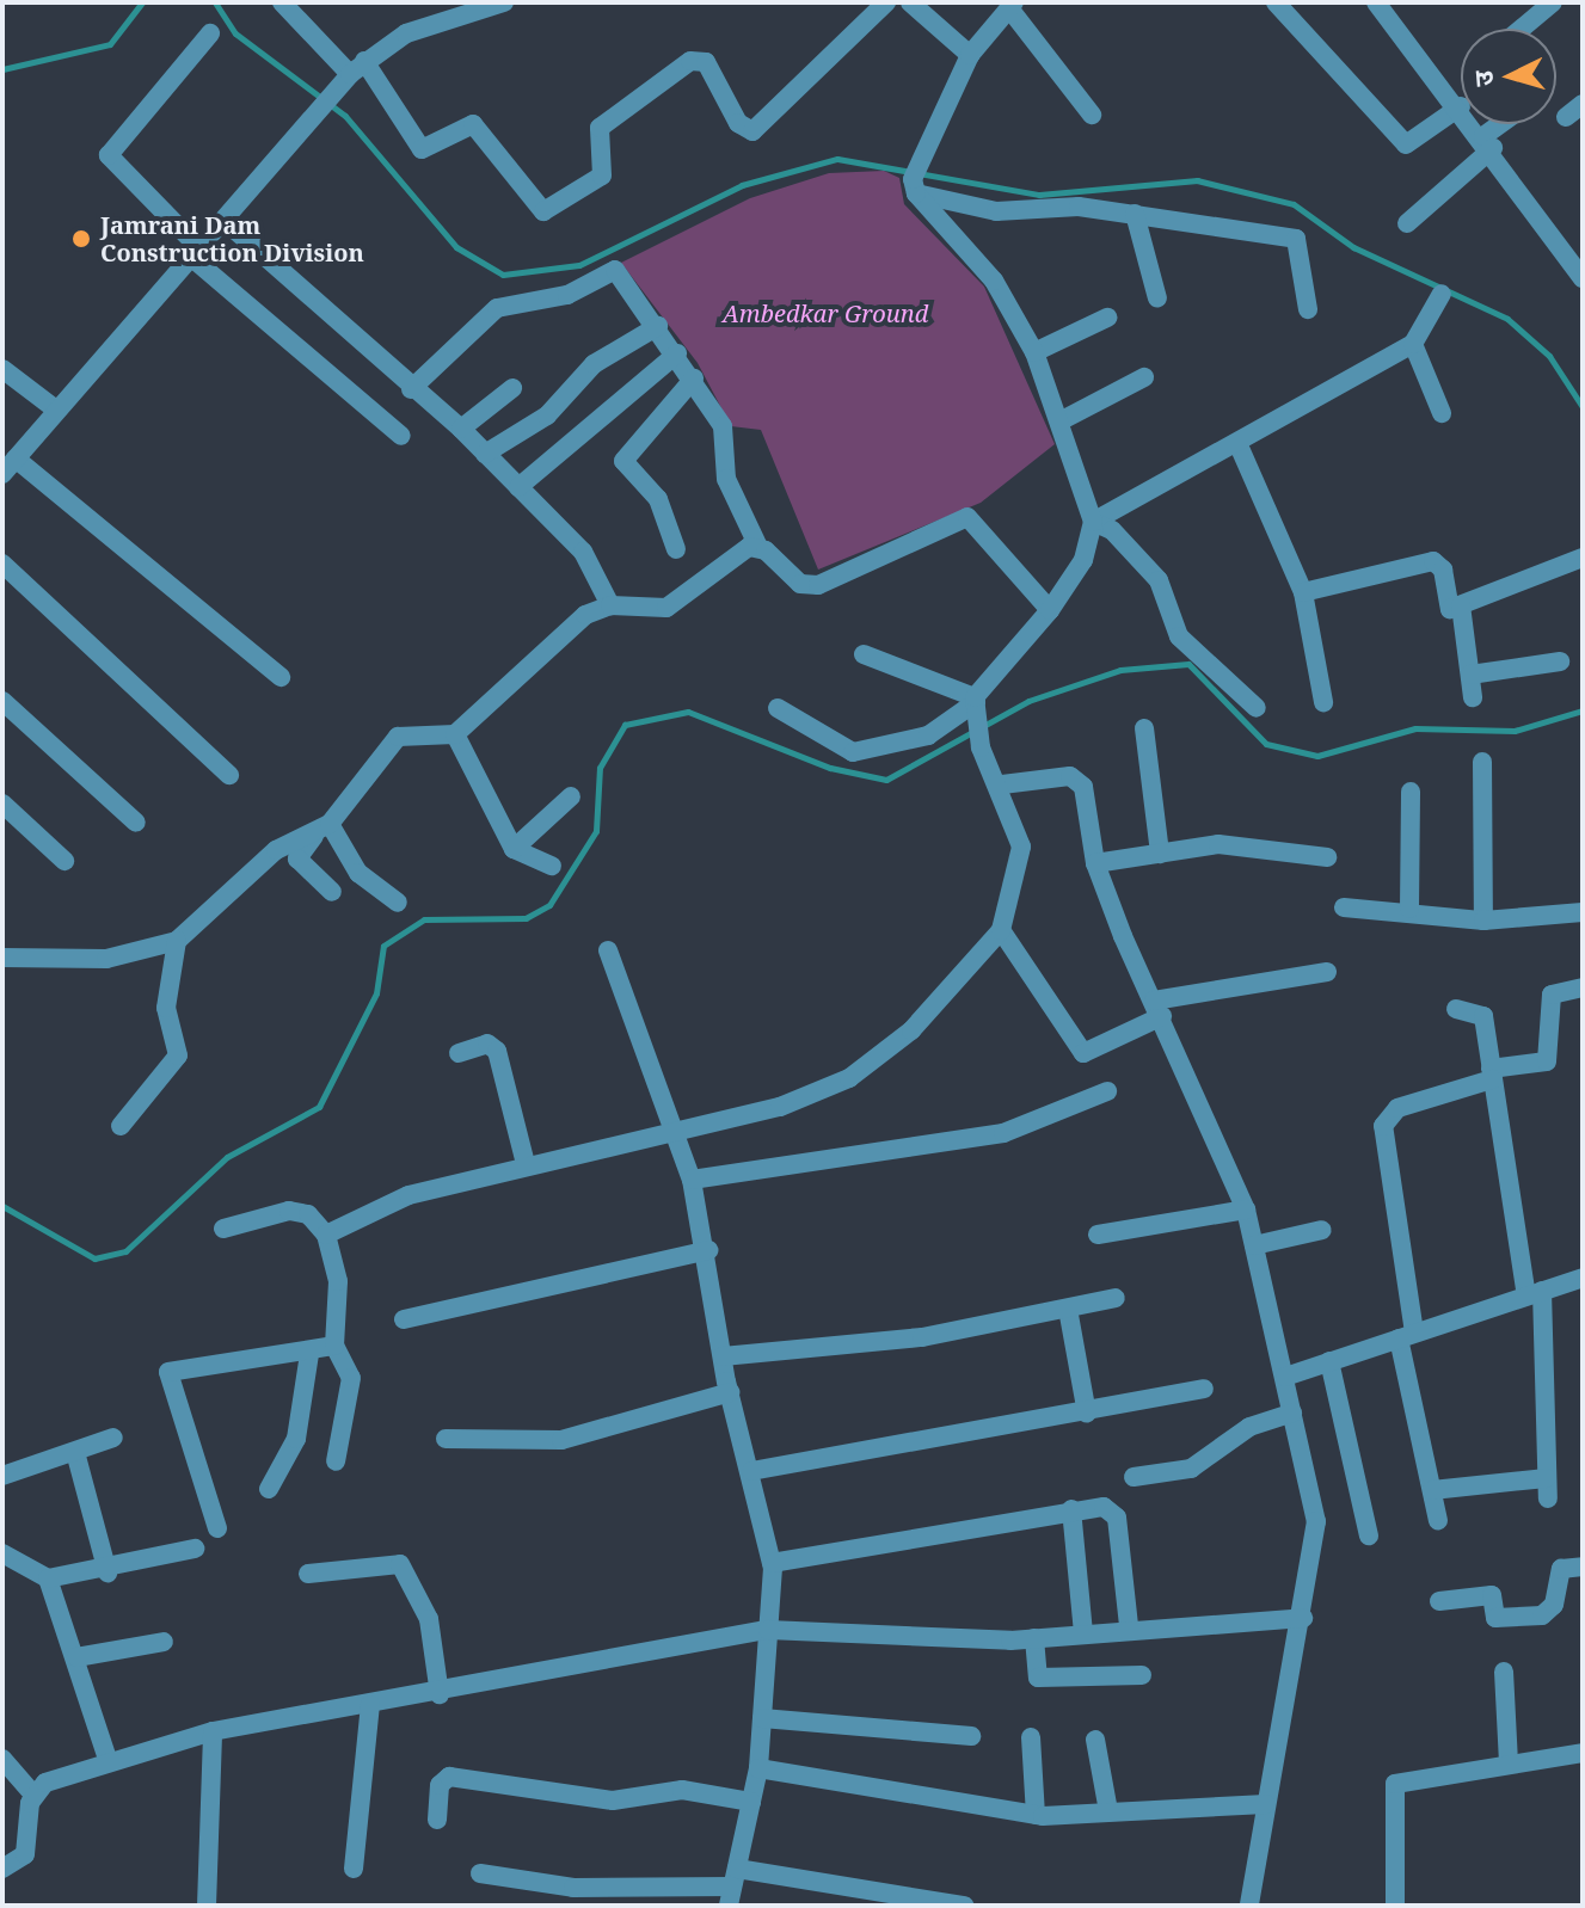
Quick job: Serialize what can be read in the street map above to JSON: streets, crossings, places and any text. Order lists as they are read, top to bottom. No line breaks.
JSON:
{"parks":["Ambedkar Ground"],"places":["Jamrani Dam Construction Division"],"north":"left"}
